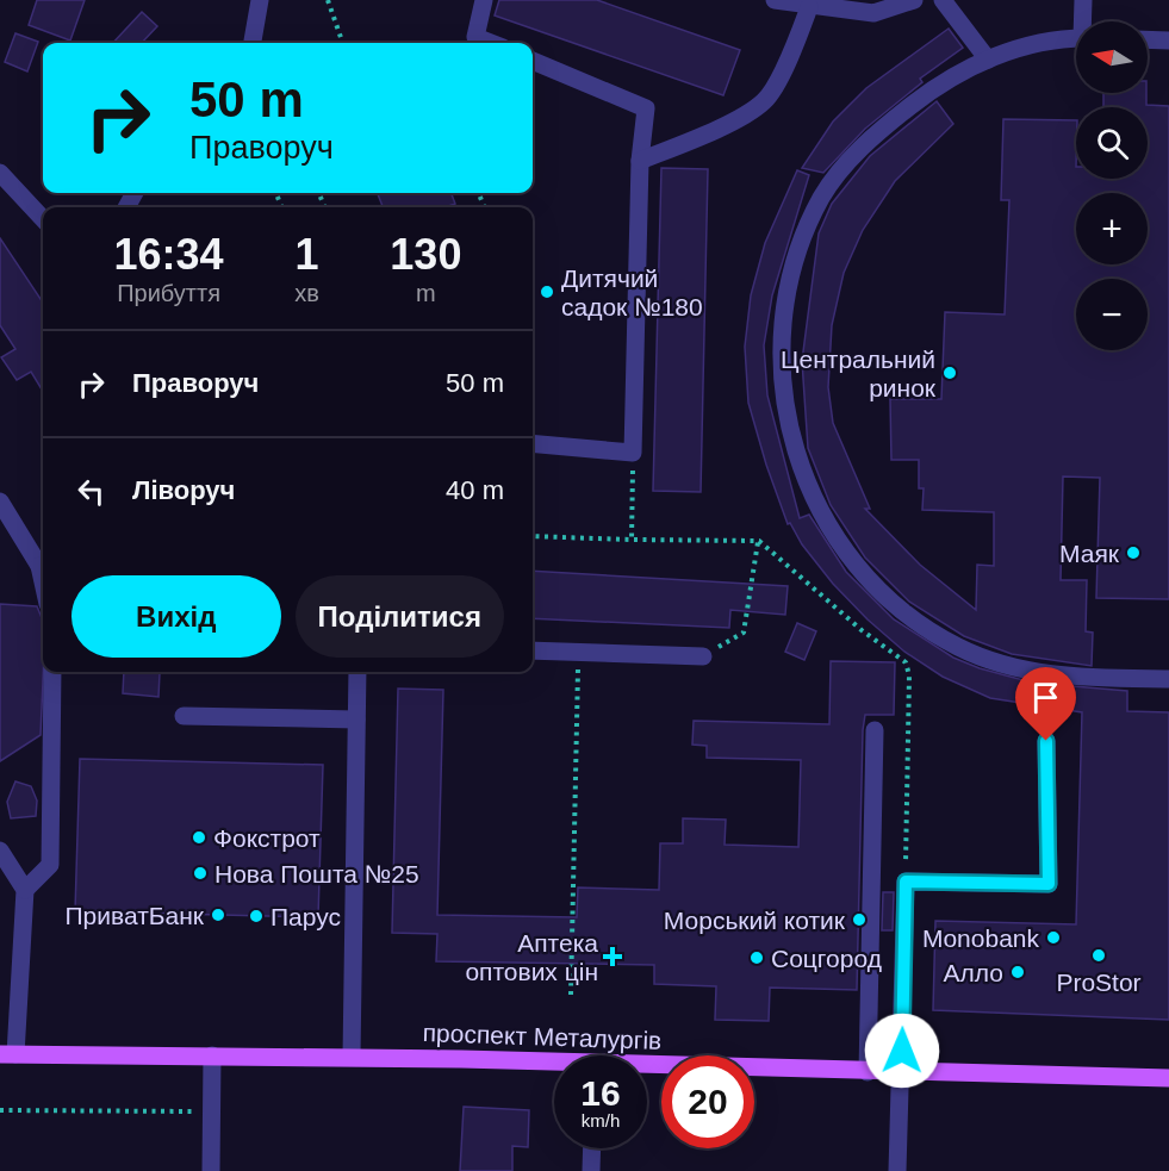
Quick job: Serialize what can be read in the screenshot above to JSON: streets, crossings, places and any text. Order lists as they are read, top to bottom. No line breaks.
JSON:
{"streets":{"main road":["проспект Металургів"]},"places":{"other":["Дитячий садок №180","Центральний ринок","Маяк","Фокстрот","Нова Пошта №25","ПриватБанк","Парус","Морський котик","Monobank","ProStor","Соцгород","Алло"],"health":["Аптека оптових цін"]},"north":"left","page":{"map_buttons":["+","−"],"turn":["50 m","Праворуч"],"eta":["16:34","Прибуття","1","хв","130","m"],"list":[{"name":"Праворуч","value":"50 m"},{"name":"Ліворуч","value":"40 m"}],"buttons":["Вихід","Поділитися"],"speed":"16 km/h","limit":"20"}}
